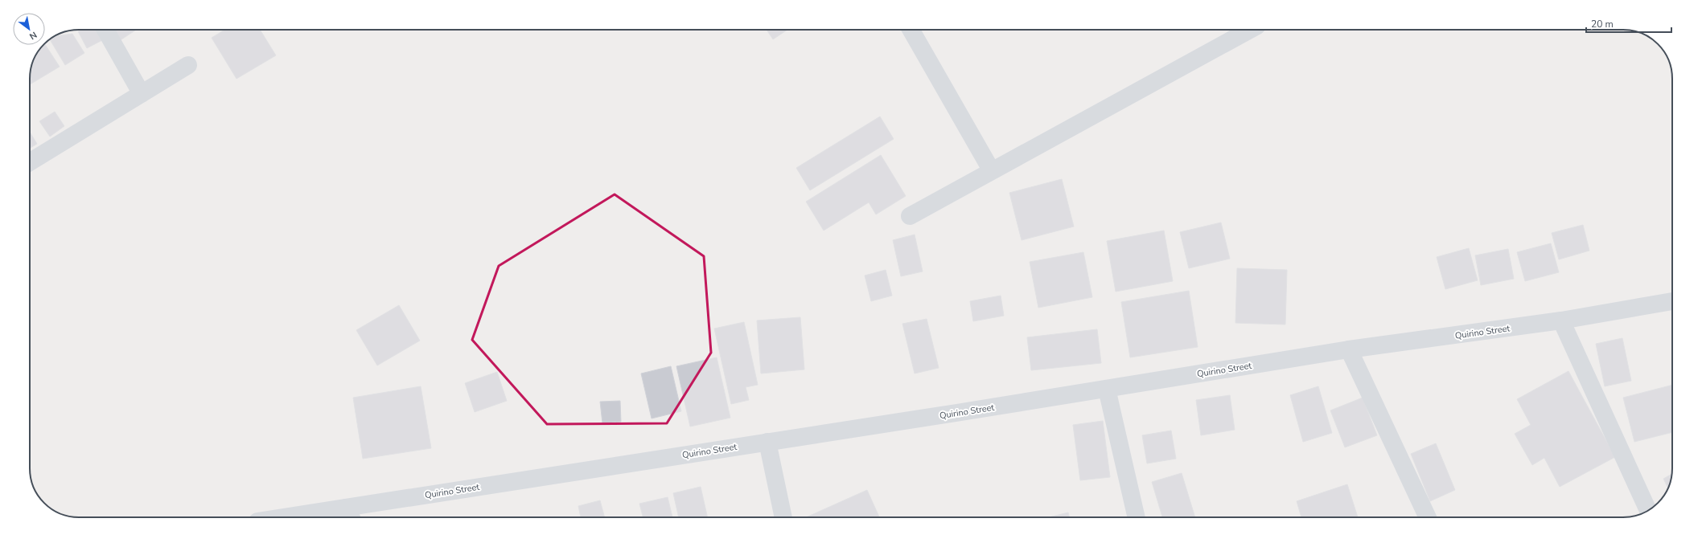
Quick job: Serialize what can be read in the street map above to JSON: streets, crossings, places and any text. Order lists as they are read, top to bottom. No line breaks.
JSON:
{"streets":{"street":["Quirino Street"]},"scale_bar":"20 m","north":"bottom right"}
